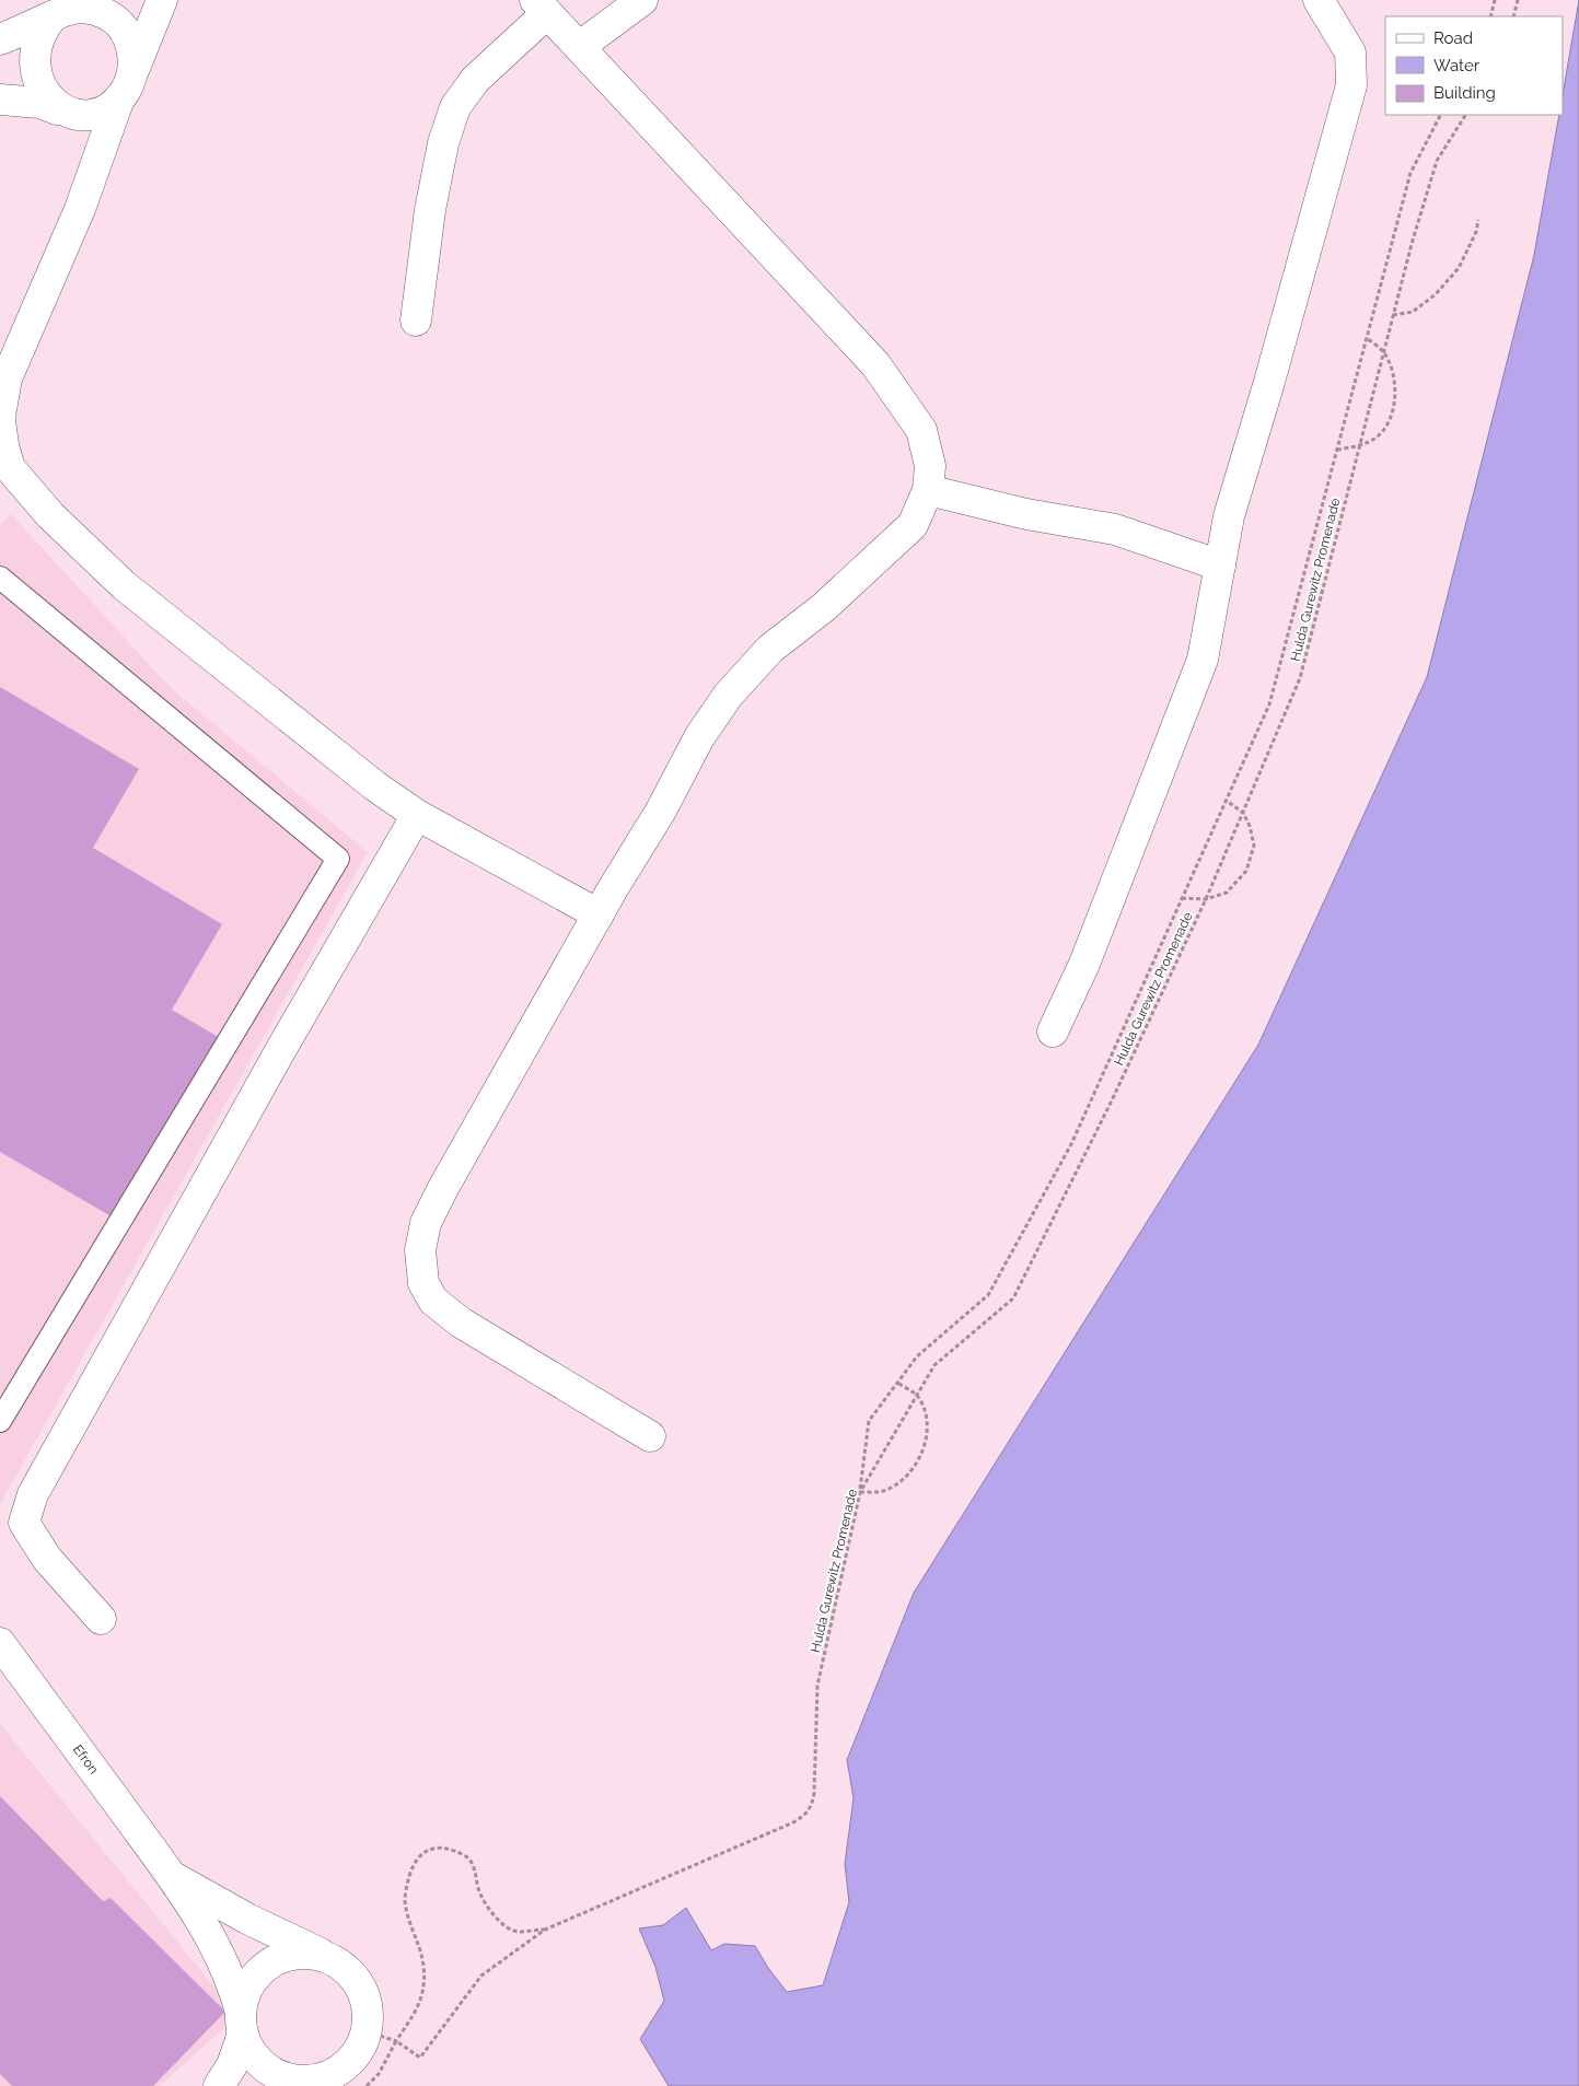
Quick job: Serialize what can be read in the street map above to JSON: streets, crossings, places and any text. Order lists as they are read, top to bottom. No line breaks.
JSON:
{"streets":{"street":["Efron"],"path":["Hulda Gurewitz Promenade"]},"legend":["Road","Water","Building"]}
